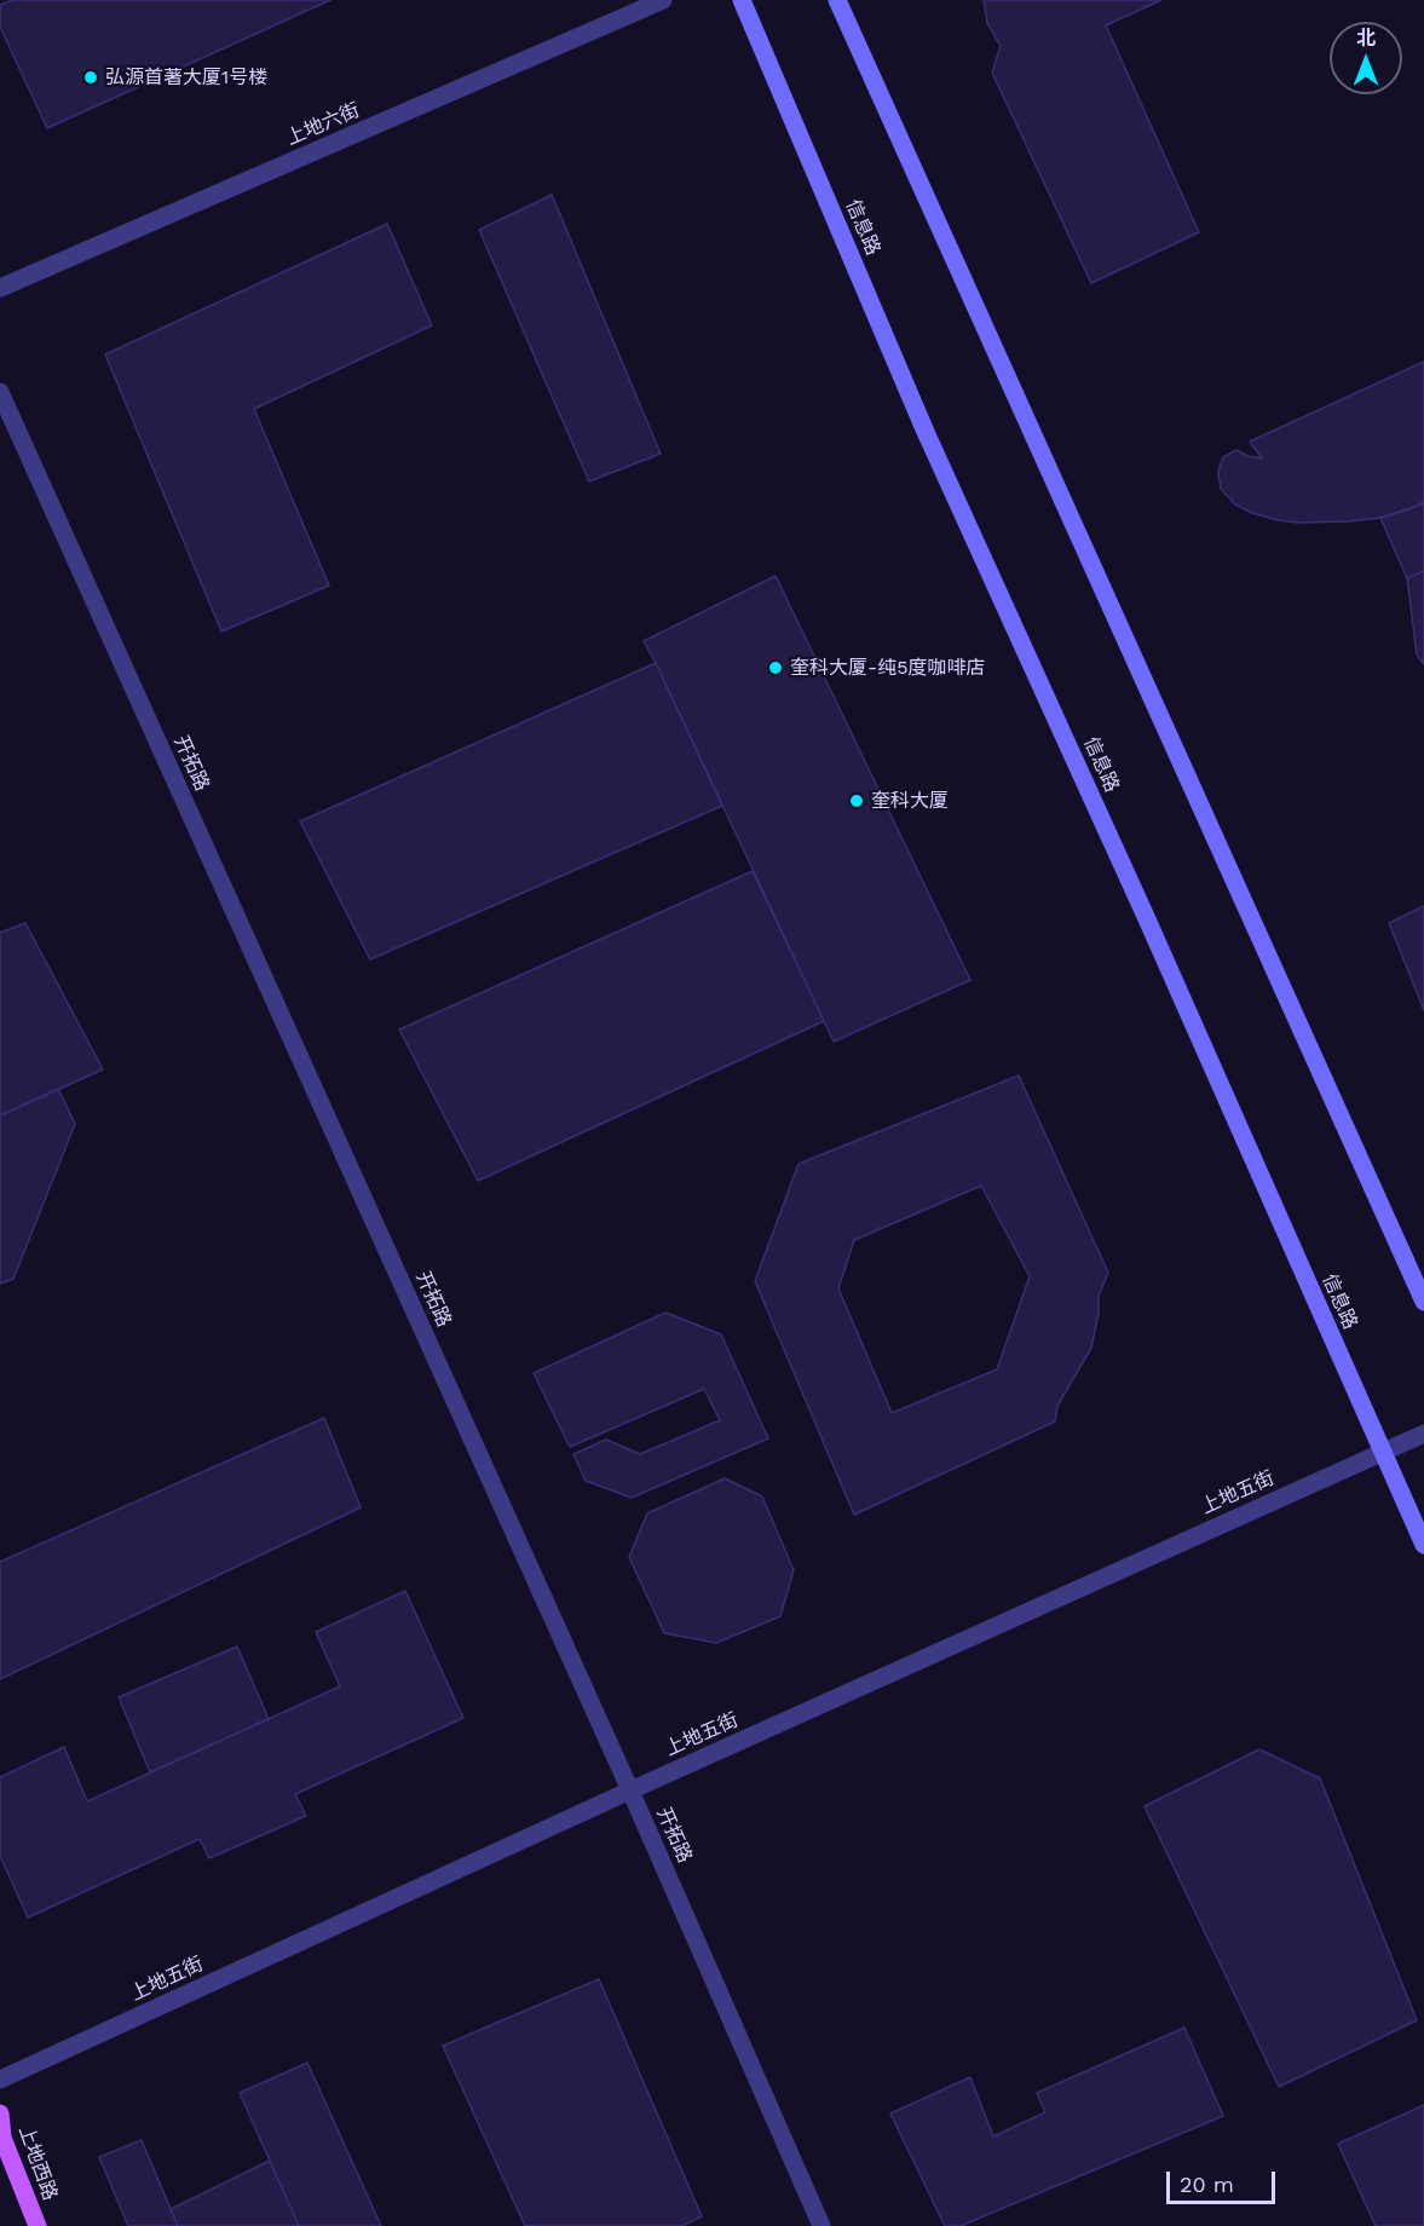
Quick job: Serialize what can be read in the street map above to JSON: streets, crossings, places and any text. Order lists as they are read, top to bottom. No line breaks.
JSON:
{"streets":{"main road":["信息路","上地西路"],"street":["上地六街","开拓路","上地五街"]},"crossings":[["信息路","上地五街"],["开拓路","上地五街"]],"places":["弘源首著大厦1号楼","奎科大厦-纯5度咖啡店","奎科大厦"],"scale_bar":"20 m","north":"top"}
